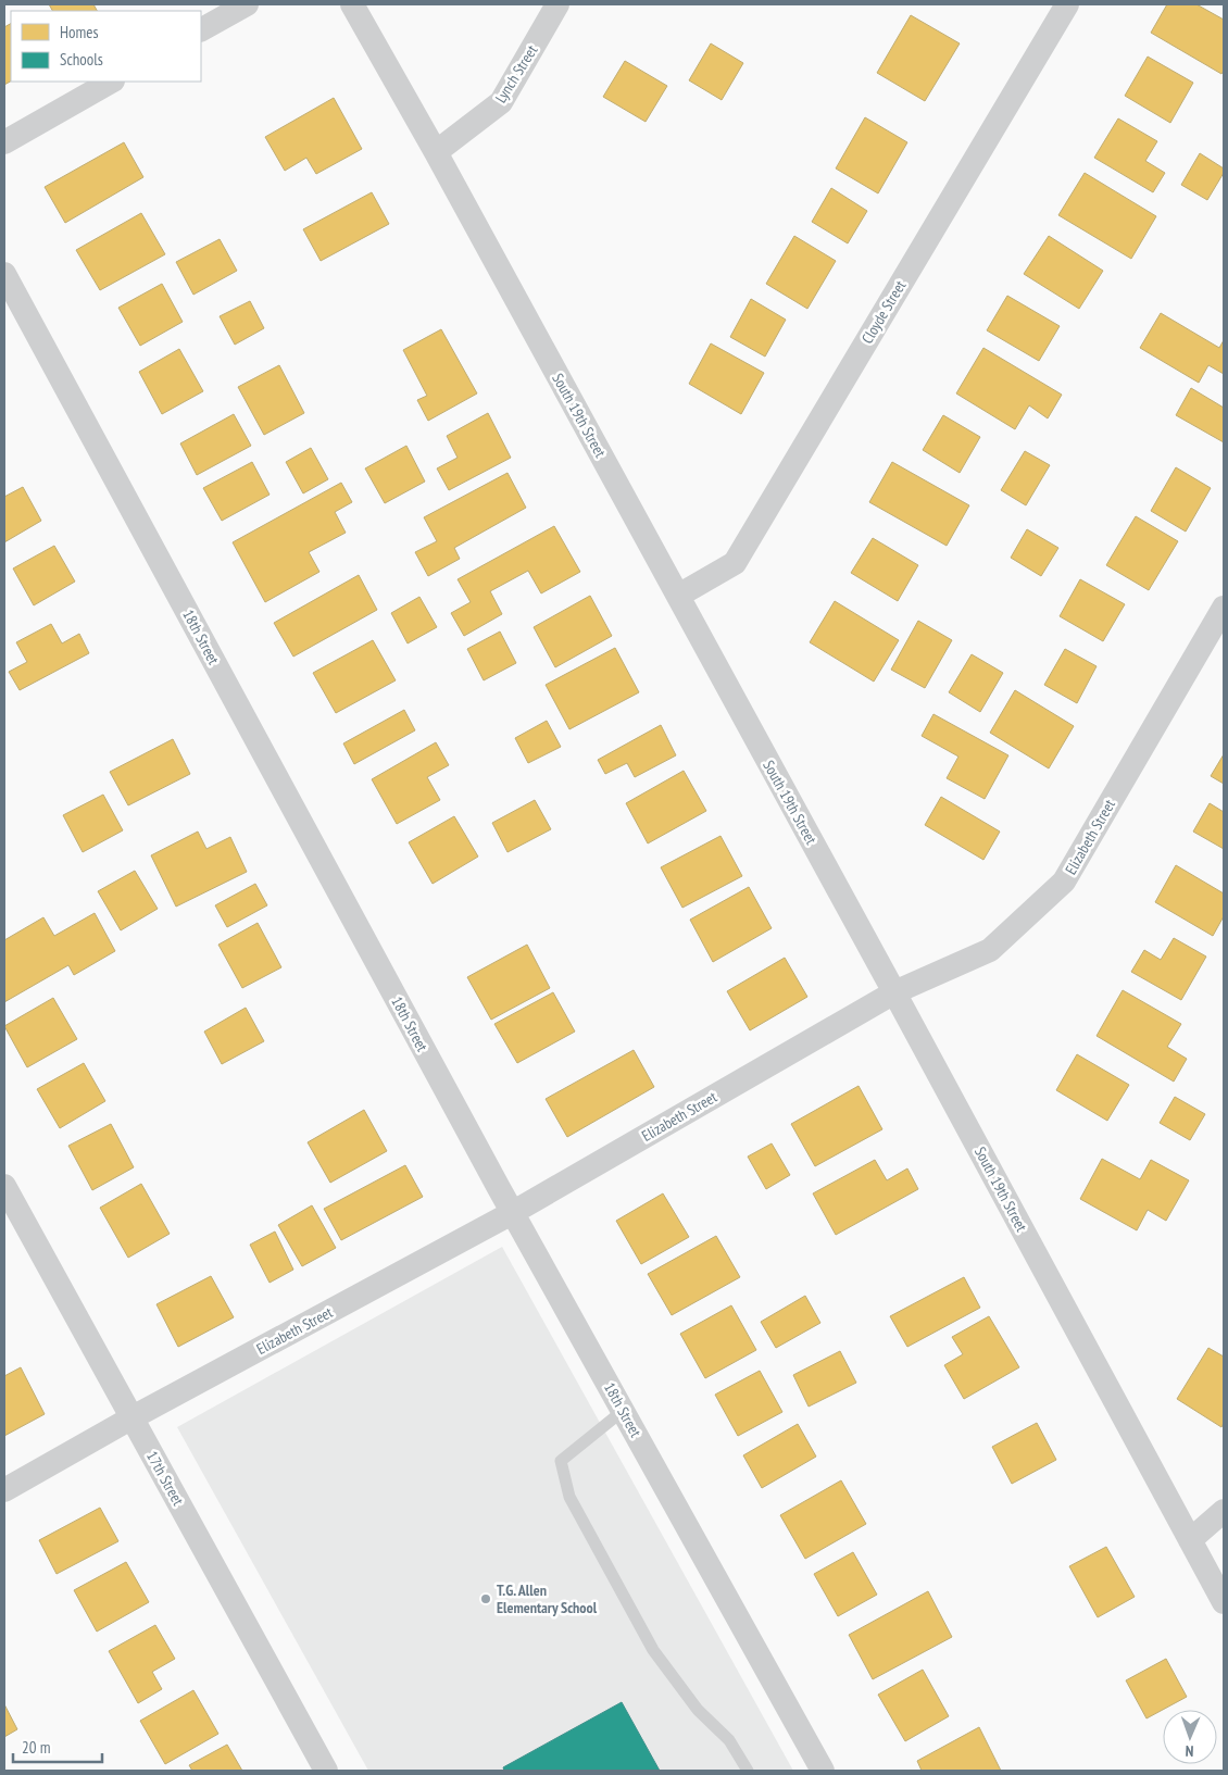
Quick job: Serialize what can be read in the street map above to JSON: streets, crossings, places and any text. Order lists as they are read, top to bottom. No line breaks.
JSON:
{"streets":{"street":["Lynch Street","Cloyde Street","South 19th Street","18th Street","Elizabeth Street","17th Street"]},"crossings":[["Lynch Street","South 19th Street"],["Cloyde Street","South 19th Street"],["South 19th Street","Elizabeth Street"],["18th Street","Elizabeth Street"],["Elizabeth Street","17th Street"]],"places":["T.G. Allen Elementary School"],"legend":["Homes","Schools"],"scale_bar":"20 m","north":"bottom"}
